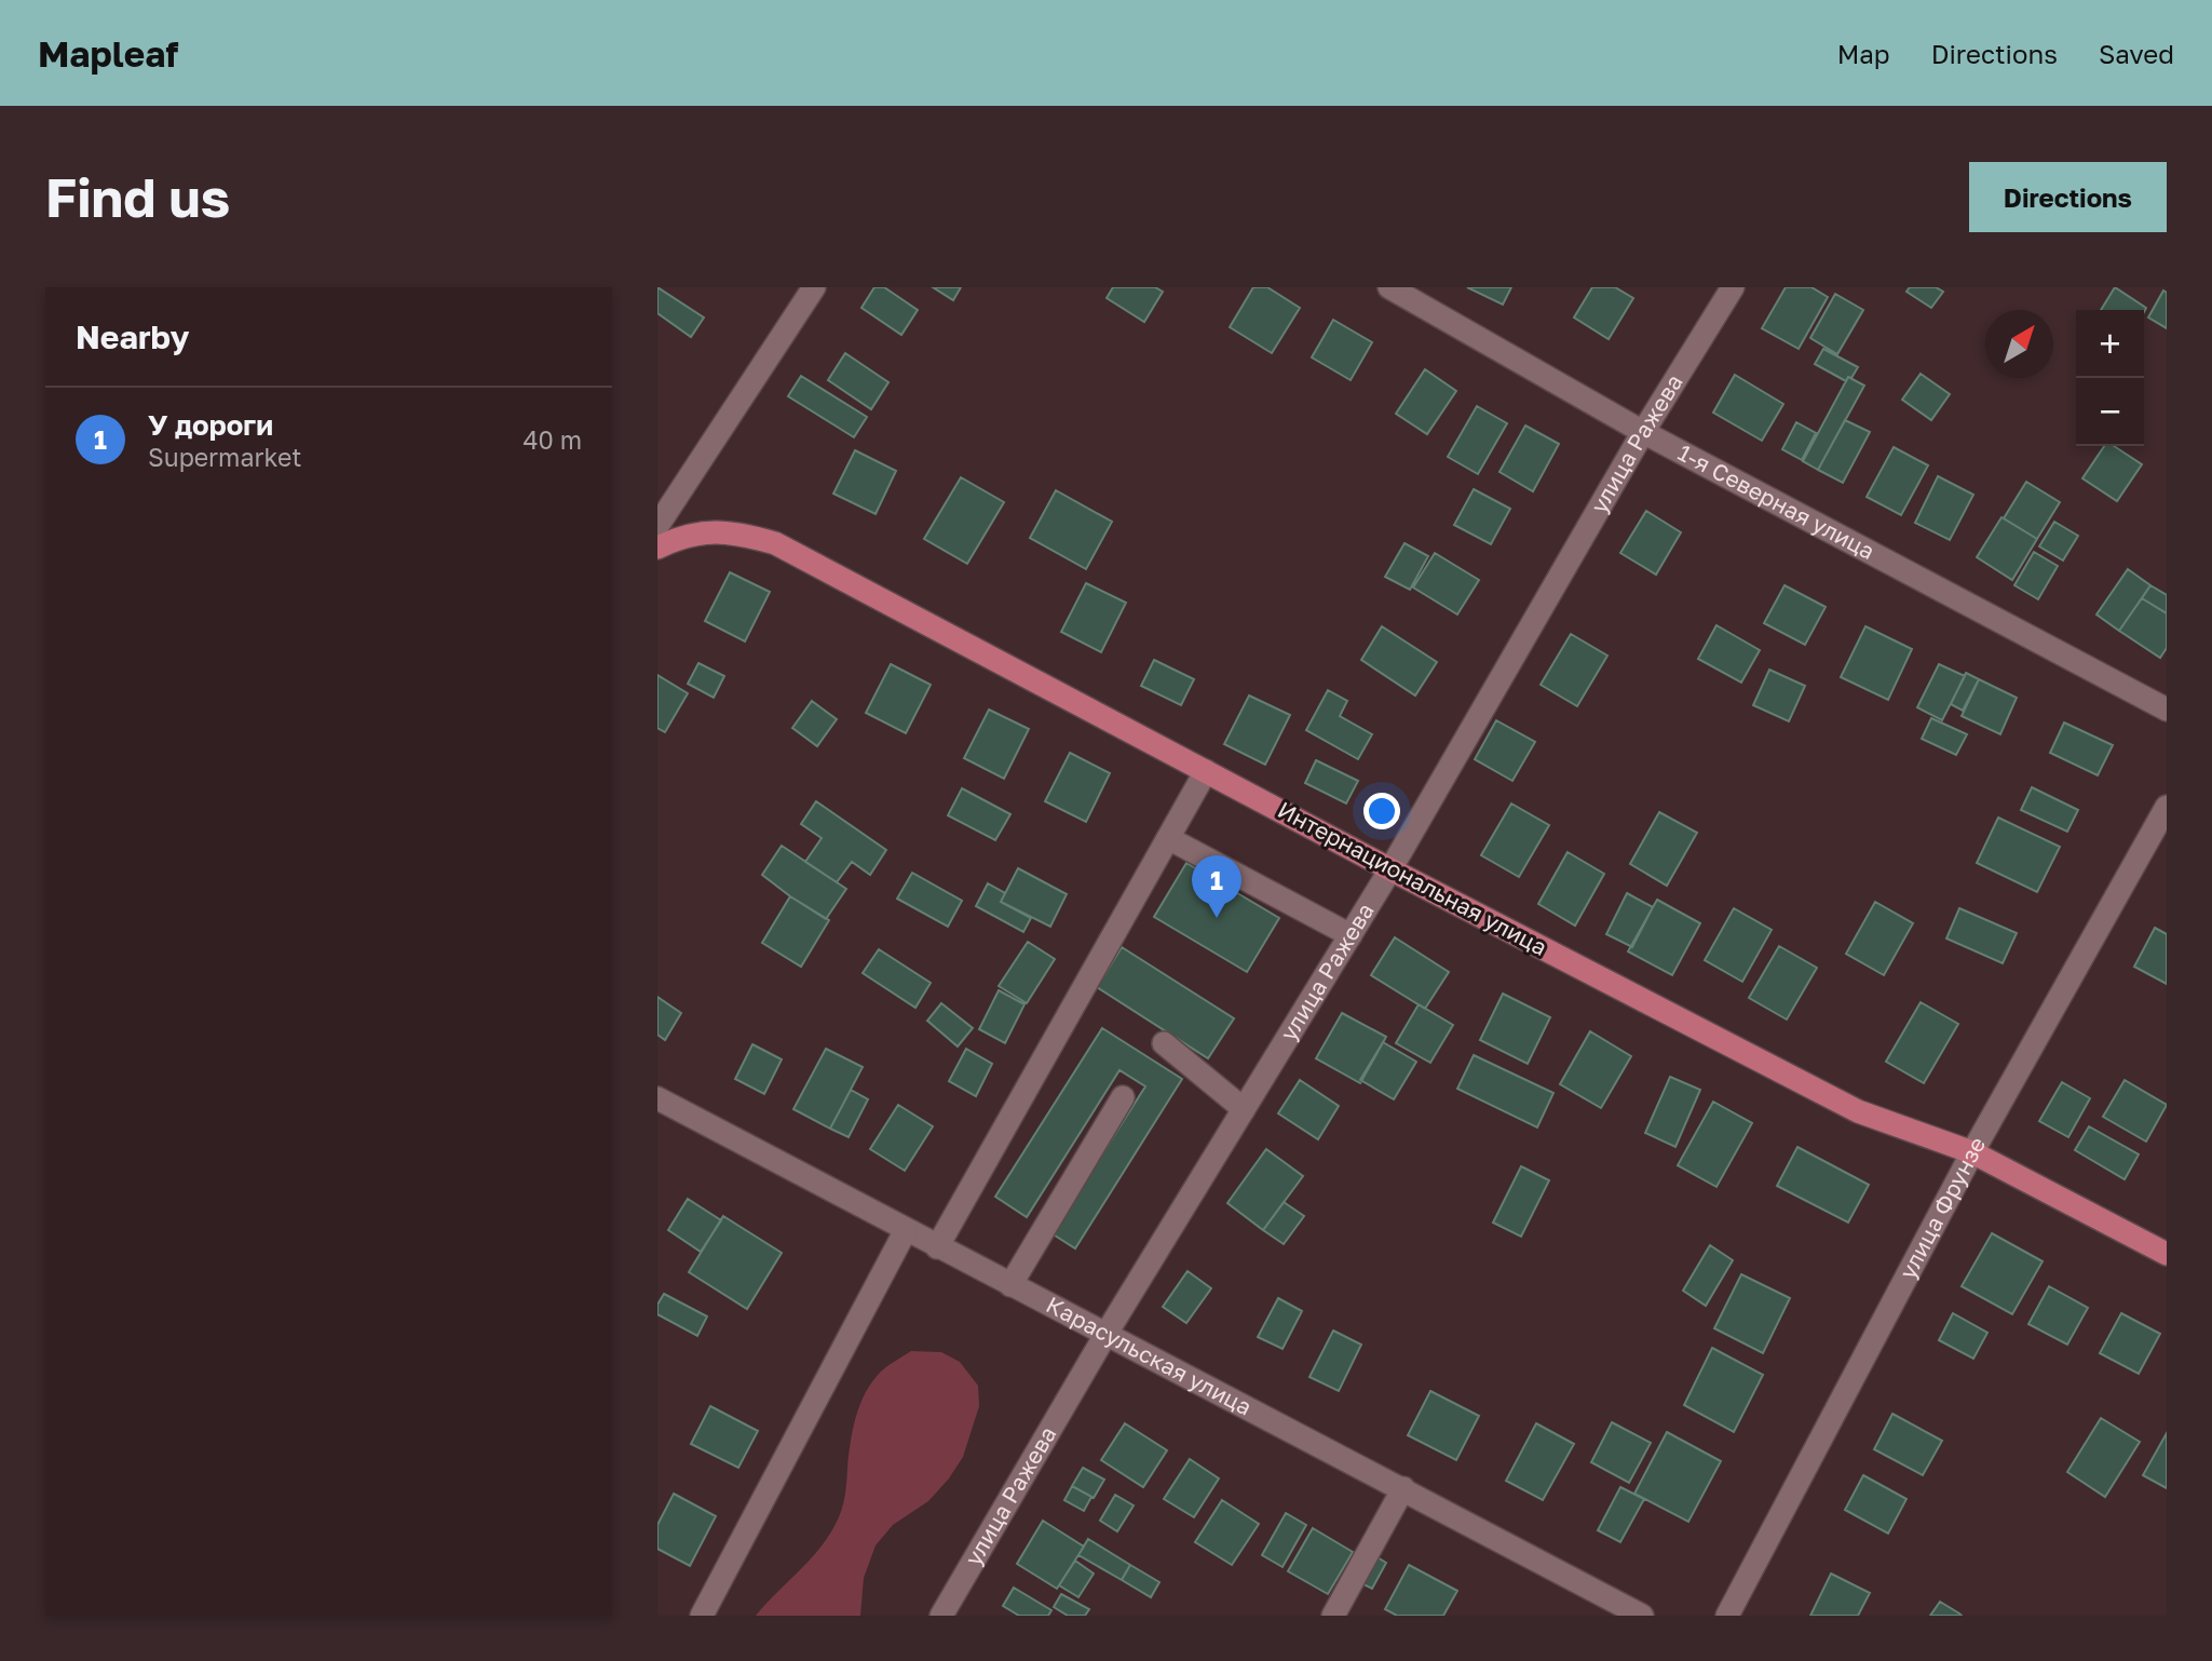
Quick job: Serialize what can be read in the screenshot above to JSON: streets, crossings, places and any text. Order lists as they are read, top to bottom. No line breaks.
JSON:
{"streets":{"main road":["Интернациональная улица"],"street":["улица Ражева","1-я Северная улица","улица Фрунзе","Карасульская улица"]},"crossings":[["улица Ражева","1-я Северная улица"],["улица Ражева","Интернациональная улица"],["улица Ражева","Карасульская улица"],["Интернациональная улица","улица Фрунзе"]],"north":"top right","page":{"header":"Mapleaf","nav":["Map","Directions","Saved"],"buttons":"Directions","title":"Find us","heading":"Nearby","map_buttons":["+","−"],"list":[{"mark":"1","name":"У дороги","note":"Supermarket","value":"40 m"}],"pins":"1"}}
